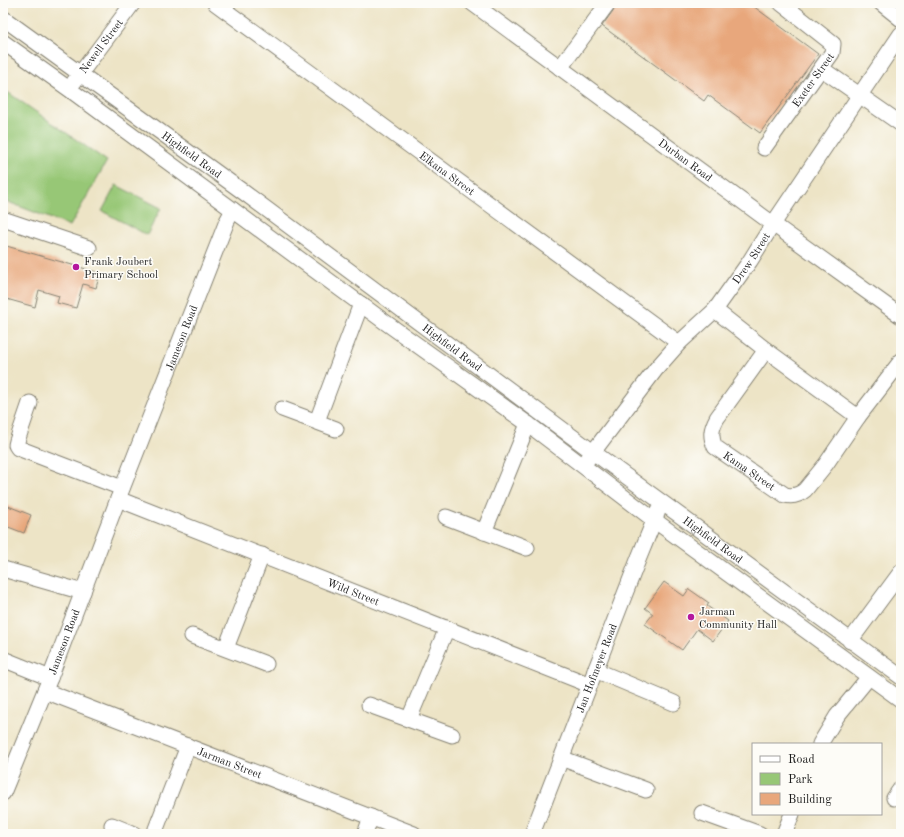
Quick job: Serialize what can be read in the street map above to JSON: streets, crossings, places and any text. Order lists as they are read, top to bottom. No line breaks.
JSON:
{"streets":{"street":["Newell Street","Exeter Street","Highfield Road","Durban Road","Elkana Street","Drew Street","Jameson Road","Kama Street","Wild Street","Jan Hofmeyer Road","Jarman Street"]},"crossings":[["Newell Street","Highfield Road"],["Highfield Road","Drew Street"],["Highfield Road","Jameson Road"],["Highfield Road","Jan Hofmeyer Road"],["Durban Road","Drew Street"],["Elkana Street","Drew Street"],["Jameson Road","Wild Street"],["Jameson Road","Jarman Street"],["Wild Street","Jan Hofmeyer Road"]],"places":["Frank Joubert Primary School","Jarman Community Hall"],"legend":["Road","Park","Building"]}
